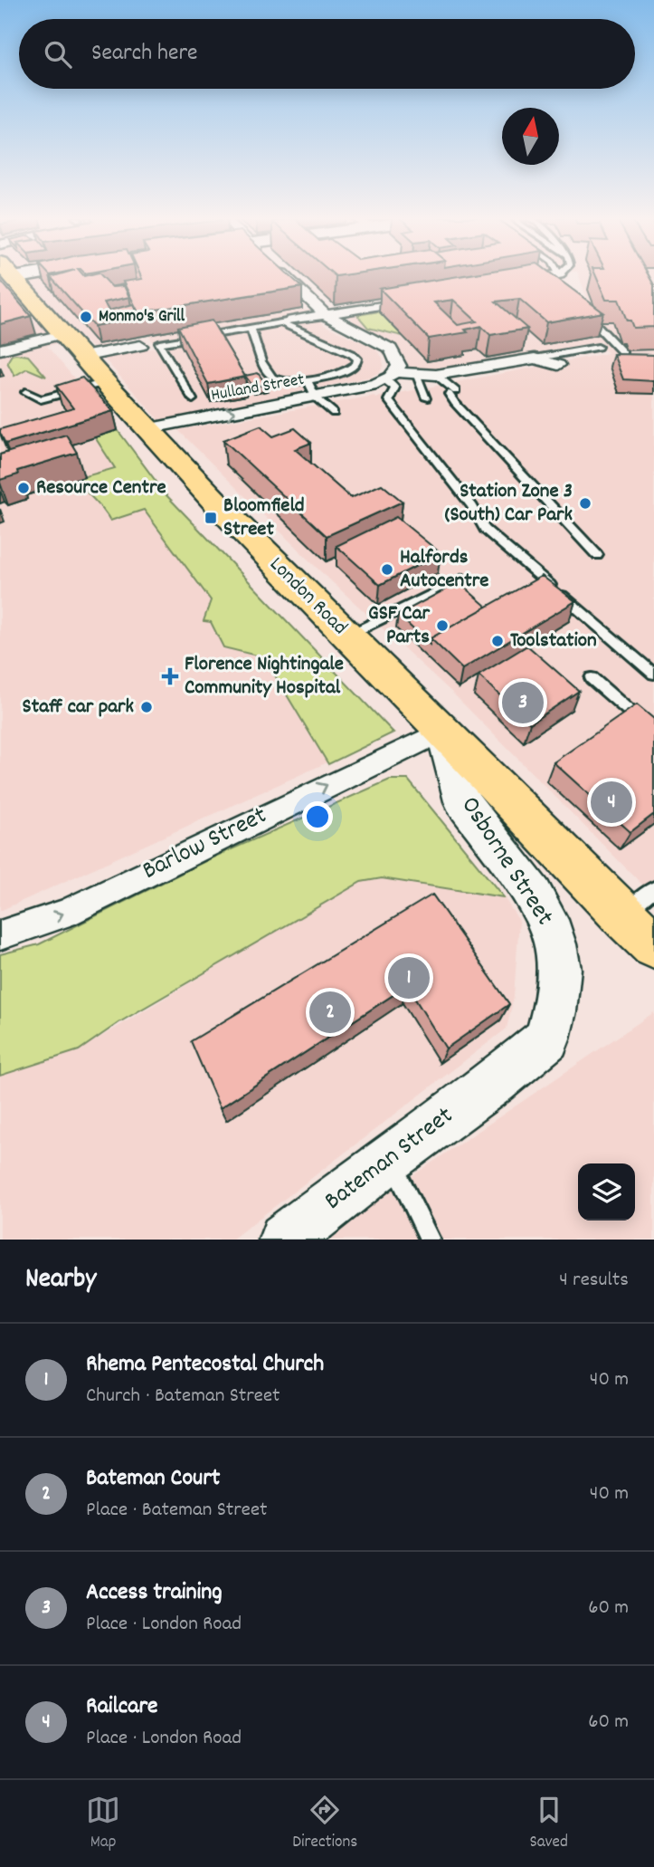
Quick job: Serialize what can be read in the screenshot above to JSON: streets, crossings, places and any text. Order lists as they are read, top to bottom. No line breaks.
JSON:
{"streets":{"main road":["London Road","Osborne Street","Bateman Street"],"street":["Hulland Street","Barlow Street"]},"crossings":[["Hulland Street","London Road"],["London Road","Barlow Street"],["London Road","Osborne Street"],["Barlow Street","Osborne Street"],["Osborne Street","Bateman Street"]],"one_way":["Hulland Street","Barlow Street"],"places":{"other":["Monmo's Grill","Resource Centre","Station Zone 3 (South) Car Park","Halfords Autocentre","GSF Car Parts","Toolstation","Staff car park"],"transit":["Bloomfield Street"],"health":["Florence Nightingale Community Hospital"]},"north":"top","page":{"search":"Search here","pins":["3","4","1","2"],"heading":["Nearby","4 results"],"list":[{"mark":"1","name":"Rhema Pentecostal Church","note":"Church · Bateman Street","value":"40 m"},{"mark":"2","name":"Bateman Court","note":"Place · Bateman Street","value":"40 m"},{"mark":"3","name":"Access training","note":"Place · London Road","value":"60 m"},{"mark":"4","name":"Railcare","note":"Place · London Road","value":"60 m"}],"nav":["Map","Directions","Saved"]}}
